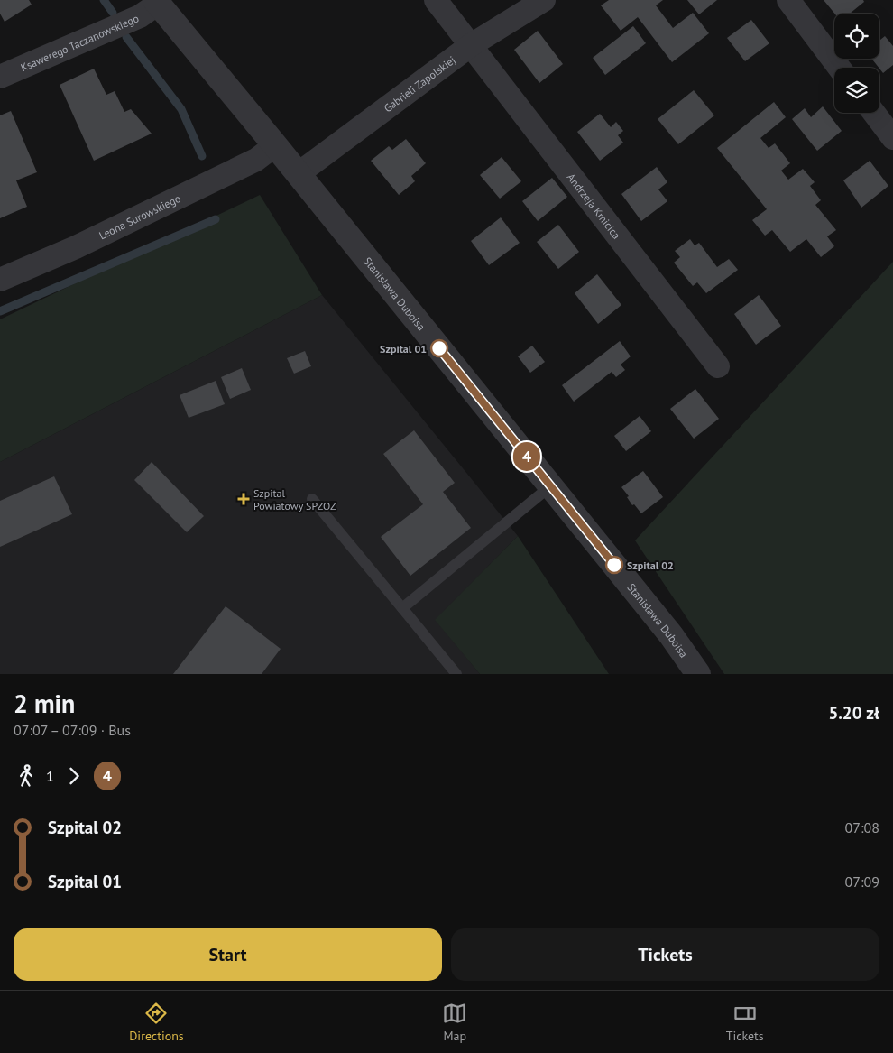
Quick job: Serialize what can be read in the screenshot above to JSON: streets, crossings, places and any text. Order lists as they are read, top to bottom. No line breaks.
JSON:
{"streets":{"street":["Ksawerego Taczanowskiego","Gabrieli Zapolskiej","Andrzeja Kmicica","Leona Surowskiego","Stanisława Duboisa"]},"crossings":[["Ksawerego Taczanowskiego","Stanisława Duboisa"],["Gabrieli Zapolskiej","Andrzeja Kmicica"],["Gabrieli Zapolskiej","Stanisława Duboisa"],["Leona Surowskiego","Stanisława Duboisa"]],"places":{"other":["Szpital 01","Szpital 02"],"health":["Szpital Powiatowy SPZOZ"]},"lines":["bus line 4"],"page":{"on_map":"4","heading":["2 min","07:07 – 07:09 · Bus","5.20 zł"],"legs":["1","4"],"list":[{"name":"Szpital 02","value":"07:08"},{"name":"Szpital 01","value":"07:09"}],"buttons":["Start","Tickets"],"tabs":["Directions","Map","Tickets"]}}
